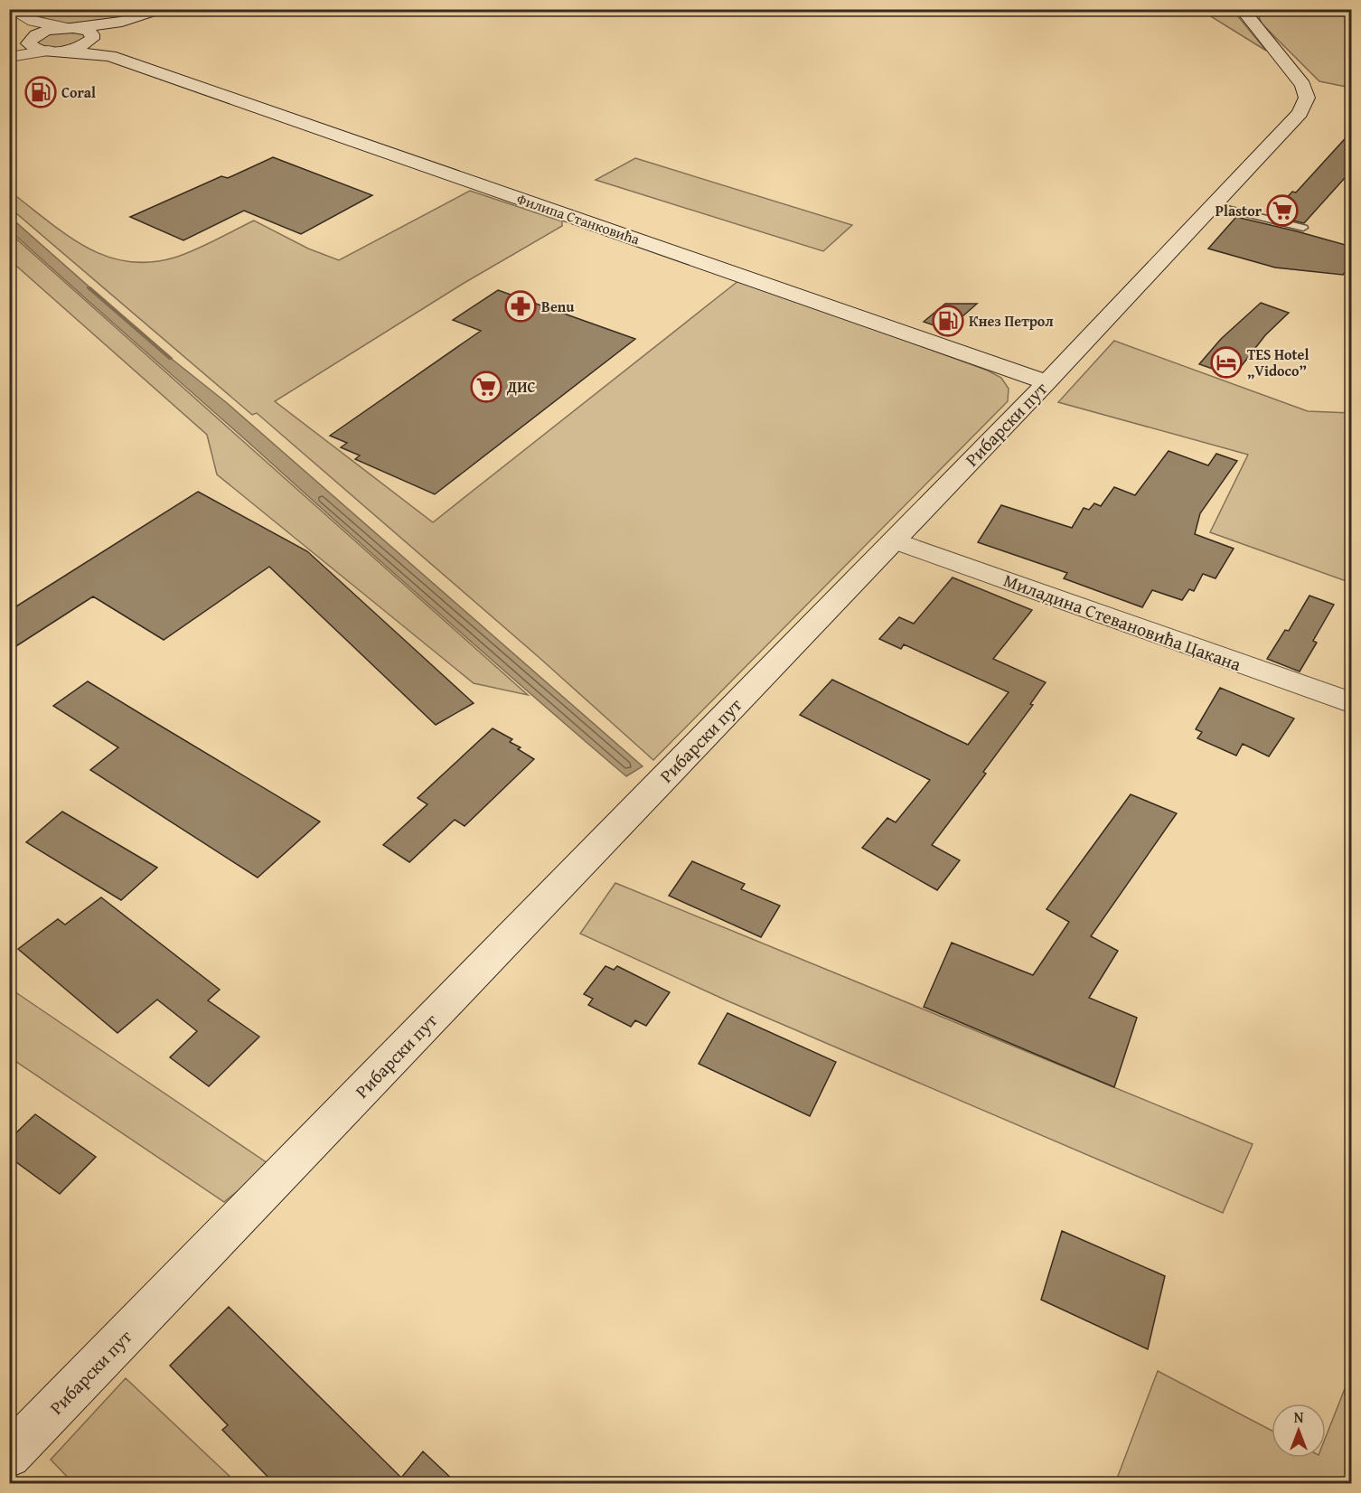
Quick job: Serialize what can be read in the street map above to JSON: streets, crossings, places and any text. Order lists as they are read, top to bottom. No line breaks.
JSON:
{"streets":{"main road":["Филипа Станковића","Рибарски пут","Миладина Стевановића Цакана"]},"crossings":[["Филипа Станковића","Рибарски пут"],["Рибарски пут","Миладина Стевановића Цакана"]],"places":{"fuel station":["Coral","Кнез Петрол"],"supermarket":["Plastor","ДИС"],"pharmacy":["Benu"],"hotel":["TES Hotel „Vidoco”"]},"north":"top"}
